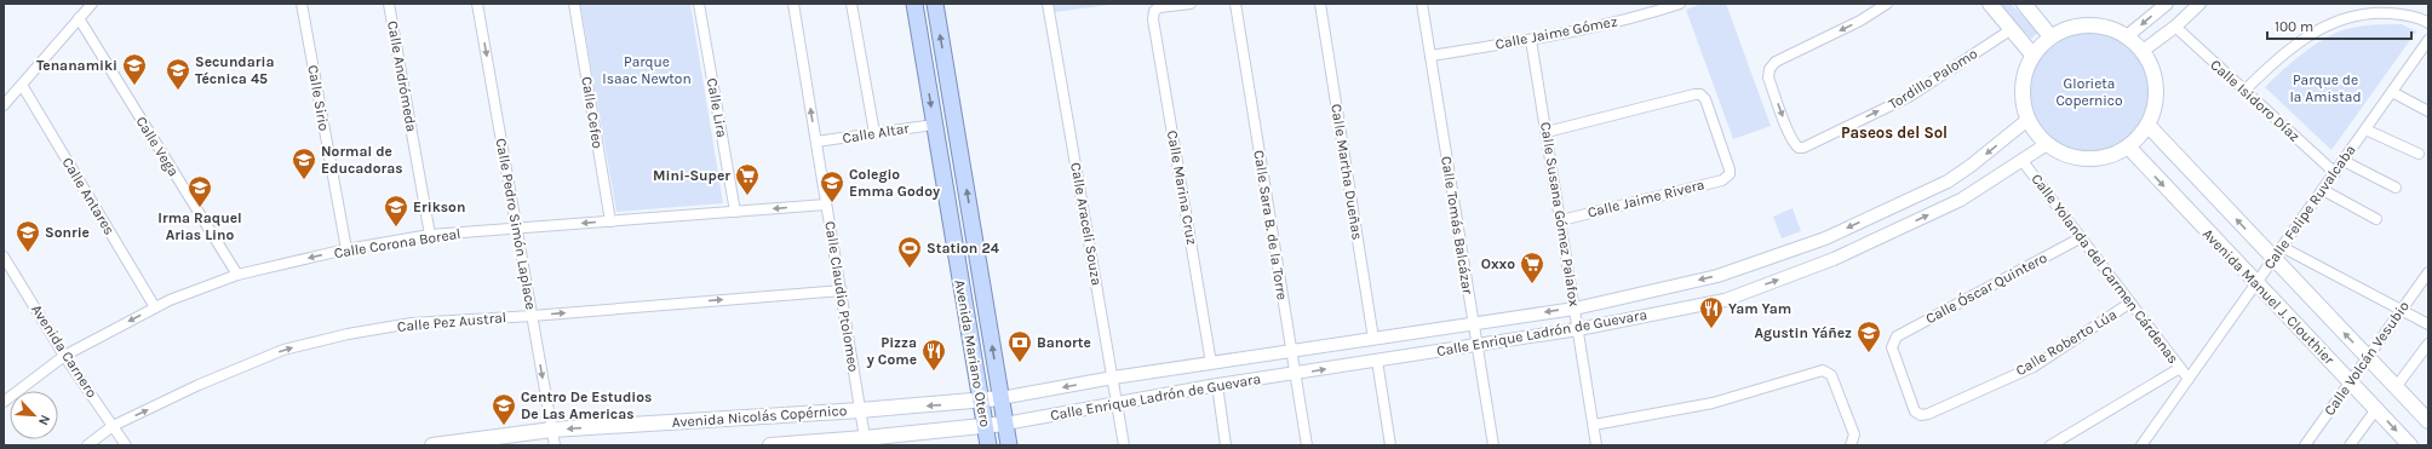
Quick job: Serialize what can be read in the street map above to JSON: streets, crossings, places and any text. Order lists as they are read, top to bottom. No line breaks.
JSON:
{"streets":{"main road":["Avenida Manuel J. Clouthier","Avenida Mariano Otero","Avenida Nicolás Copérnico"],"street":["Calle Jaime Gómez","Calle Andrómeda","Tordillo Palomo","Calle Sirio","Calle Isidoro Díaz","Calle Lira","Calle Cefeo","Calle Altar","Calle Vega","Calle Martha Dueñas","Calle Marina Cruz","Calle Antares","Calle Jaime Rivera","Calle Felipe Ruvalcaba","Calle Susana Gómez Palafox","Calle Pedro Simón Laplace","Calle Araceli Souza","Calle Sara B. de la Torre","Calle Tomás Balcázar","Calle Corona Boreal","Calle Yolanda del Carmen Cárdenas","Calle Óscar Quintero","Calle Claudio Ptolomeo","Calle Pez Austral","Calle Enrique Ladrón de Guevara","Calle Roberto Lúa","Avenida Carnero","Calle Volcán Vesubio"]},"crossings":[["Calle Jaime Gómez","Calle Susana Gómez Palafox"],["Calle Jaime Gómez","Calle Tomás Balcázar"],["Calle Andrómeda","Calle Corona Boreal"],["Calle Sirio","Calle Corona Boreal"],["Calle Isidoro Díaz","Calle Felipe Ruvalcaba"],["Calle Lira","Calle Corona Boreal"],["Calle Cefeo","Calle Corona Boreal"],["Calle Altar","Calle Claudio Ptolomeo"],["Calle Altar","Avenida Mariano Otero"],["Calle Vega","Calle Corona Boreal"],["Calle Martha Dueñas","Calle Enrique Ladrón de Guevara"],["Calle Marina Cruz","Calle Enrique Ladrón de Guevara"],["Calle Antares","Calle Corona Boreal"],["Calle Jaime Rivera","Calle Susana Gómez Palafox"],["Calle Felipe Ruvalcaba","Calle Yolanda del Carmen Cárdenas"],["Calle Felipe Ruvalcaba","Avenida Manuel J. Clouthier"],["Calle Susana Gómez Palafox","Calle Enrique Ladrón de Guevara"],["Calle Pedro Simón Laplace","Calle Corona Boreal"],["Calle Pedro Simón Laplace","Calle Pez Austral"],["Calle Pedro Simón Laplace","Avenida Nicolás Copérnico"],["Calle Araceli Souza","Calle Enrique Ladrón de Guevara"],["Calle Sara B. de la Torre","Calle Enrique Ladrón de Guevara"],["Calle Tomás Balcázar","Calle Enrique Ladrón de Guevara"],["Calle Corona Boreal","Calle Claudio Ptolomeo"],["Calle Corona Boreal","Avenida Carnero"],["Calle Yolanda del Carmen Cárdenas","Calle Óscar Quintero"],["Calle Yolanda del Carmen Cárdenas","Calle Enrique Ladrón de Guevara"],["Calle Yolanda del Carmen Cárdenas","Calle Roberto Lúa"],["Calle Óscar Quintero","Calle Roberto Lúa"],["Calle Claudio Ptolomeo","Calle Pez Austral"],["Calle Claudio Ptolomeo","Avenida Nicolás Copérnico"],["Avenida Manuel J. Clouthier","Calle Enrique Ladrón de Guevara"],["Avenida Manuel J. Clouthier","Calle Volcán Vesubio"],["Calle Pez Austral","Avenida Carnero"],["Calle Enrique Ladrón de Guevara","Avenida Mariano Otero"],["Calle Enrique Ladrón de Guevara","Avenida Nicolás Copérnico"],["Avenida Mariano Otero","Avenida Nicolás Copérnico"]],"one_way":["Calle Pedro Simón Laplace","Calle Corona Boreal","Calle Pez Austral"],"districts":["Paseos del Sol"],"parks":["Parque Isaac Newton","Parque de la Amistad","Glorieta Copernico"],"places":{"school or university":["Tenanamiki","Secundaria Técnica 45","Normal de Educadoras","Colegio Emma Godoy","Irma Raquel Arias Lino","Erikson","Sonrie","Agustin Yáñez","Centro De Estudios De Las Americas"],"supermarket":["Mini-Super","Oxxo"],"sports":["Station 24"],"restaurant":["Yam Yam","Pizza y Come"],"bank":["Banorte"]},"scale_bar":"100 m","north":"bottom right"}
